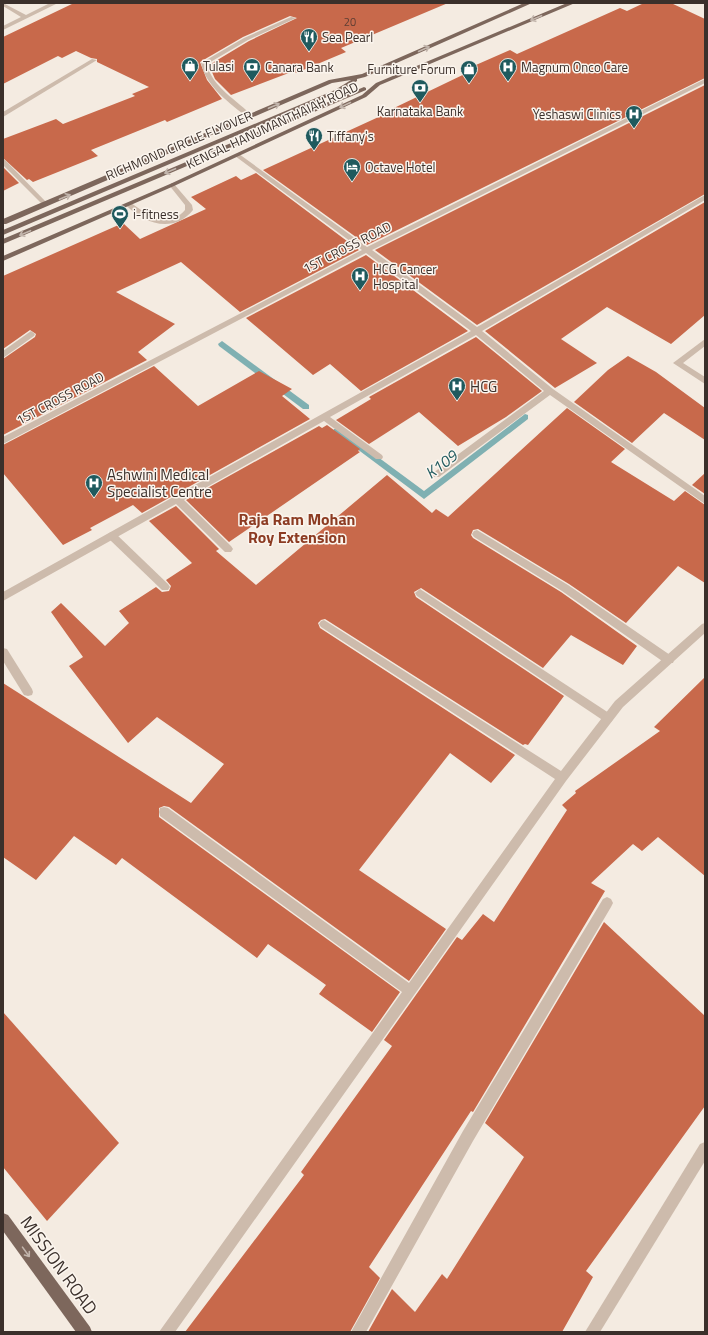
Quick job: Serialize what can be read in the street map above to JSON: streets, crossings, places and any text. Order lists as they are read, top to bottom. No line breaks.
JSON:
{"streets":{"main road":["KENGAL HANUMANTHAIAH ROAD","RICHMOND CIRCLE FLYOVER","MISSION ROAD"],"street":["1ST CROSS ROAD"]},"crossings":[["KENGAL HANUMANTHAIAH ROAD","RICHMOND CIRCLE FLYOVER"]],"one_way":["MISSION ROAD"],"districts":["Raja Ram Mohan Roy Extension"],"water":["K109"],"places":{"restaurant":["Sea Pearl","Tiffany's"],"shop":["Tulasi","Furniture Forum"],"bank":["Canara Bank","Karnataka Bank"],"hospital":["Magnum Onco Care","Yeshaswi Clinics","HCG Cancer Hospital","HCG","Ashwini Medical Specialist Centre"],"hotel":["Octave Hotel"],"sports":["i-fitness"]},"house_numbers":["20"]}
